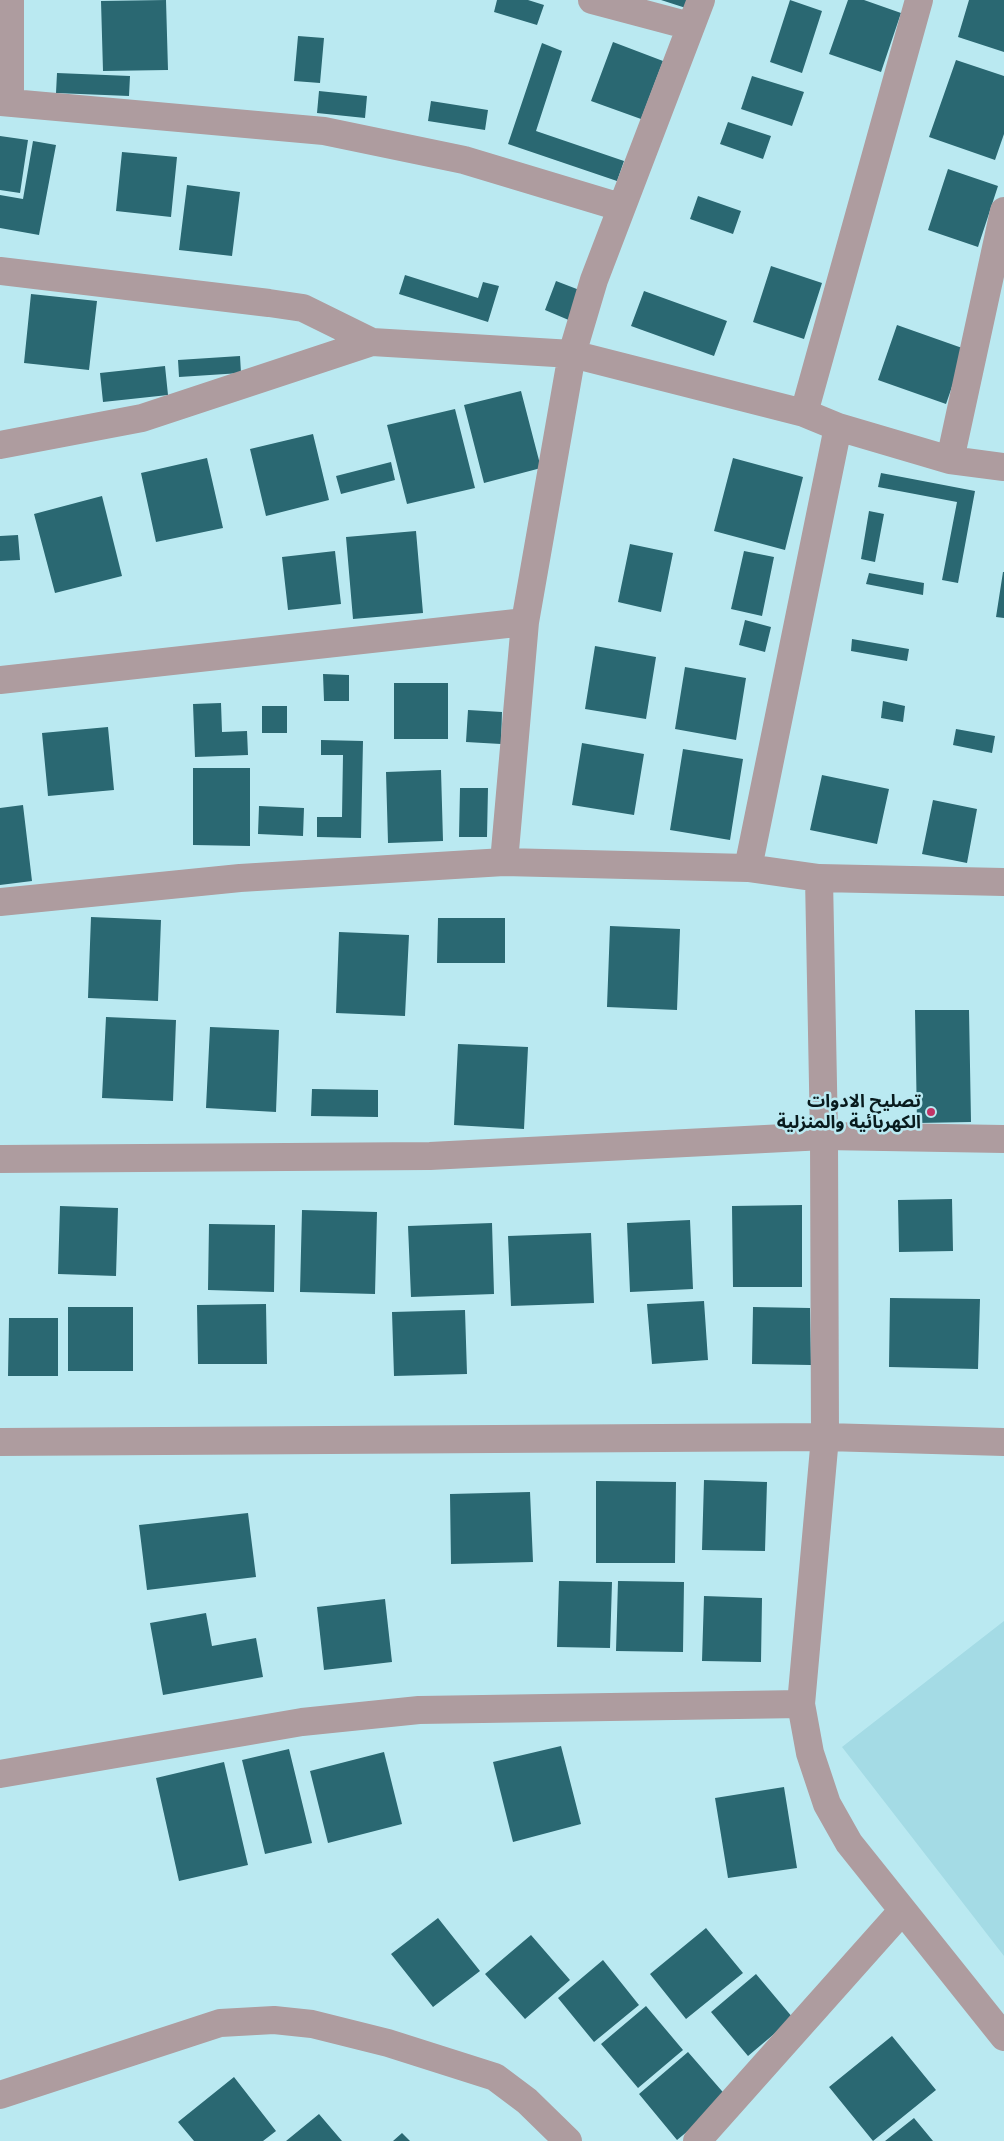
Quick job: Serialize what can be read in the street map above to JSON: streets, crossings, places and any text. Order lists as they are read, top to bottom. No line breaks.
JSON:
{"places":["تصليح الادوات الكهربائية والمنزلية"]}
